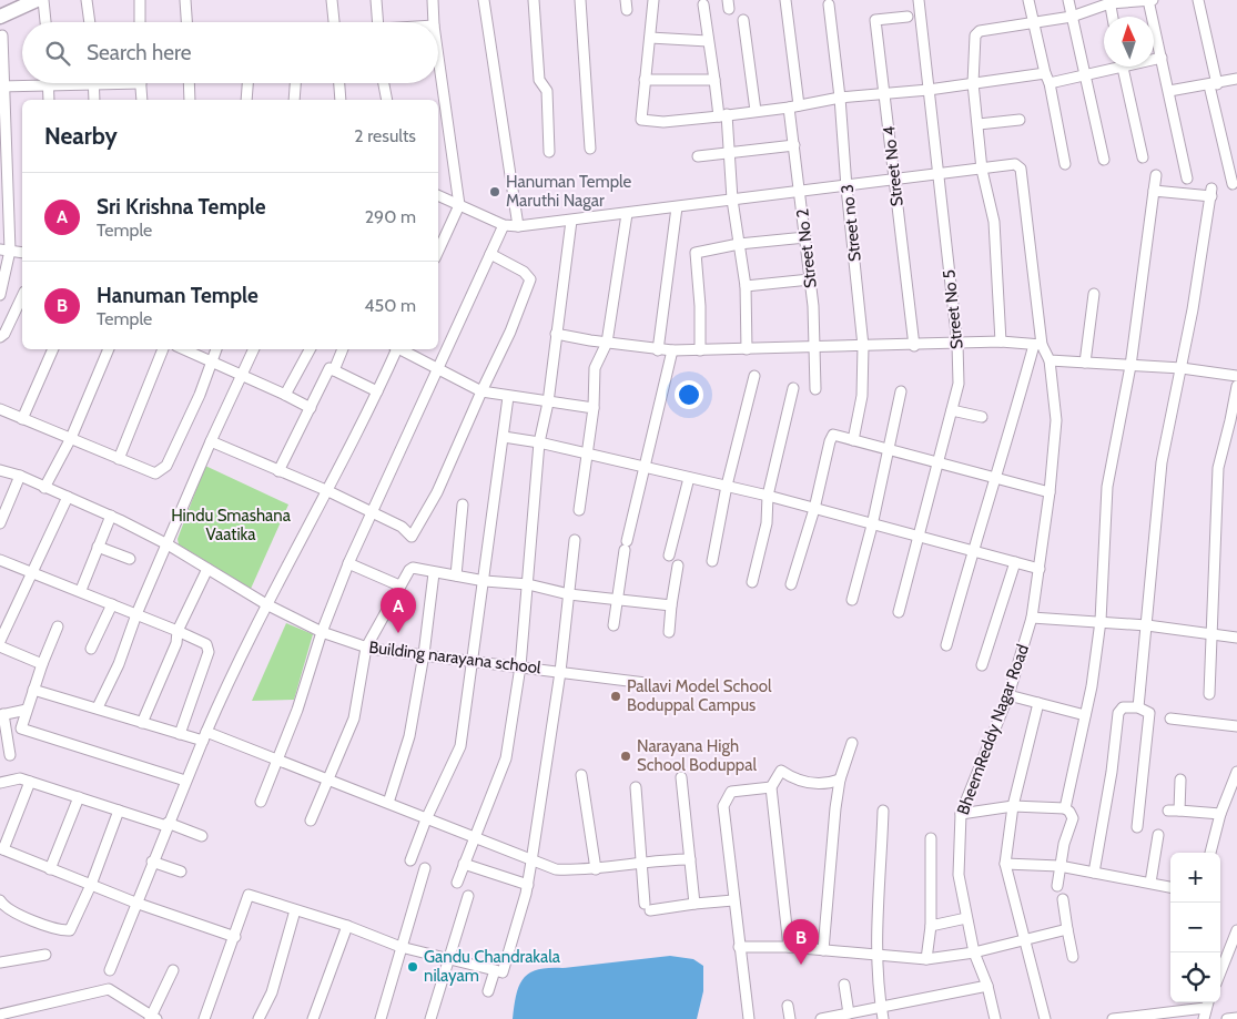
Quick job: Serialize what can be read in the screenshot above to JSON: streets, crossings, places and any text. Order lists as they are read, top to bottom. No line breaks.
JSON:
{"streets":{"street":["Street No 4","Street no 3","Street No 2","Street No 5","Building narayana school","BheemReddy Nagar Road"]},"parks":["Hindu Smashana Vaatika"],"places":["Hanuman Temple Maruthi Nagar","Pallavi Model School Boduppal Campus","Narayana High School Boduppal","Gandu Chandrakala nilayam"],"north":"top","page":{"search":"Search here","heading":["Nearby","2 results"],"list":[{"mark":"A","name":"Sri Krishna Temple","note":"Temple","value":"290 m"},{"mark":"B","name":"Hanuman Temple","note":"Temple","value":"450 m"}],"pins":["A","B"],"map_buttons":["+","−"]}}
